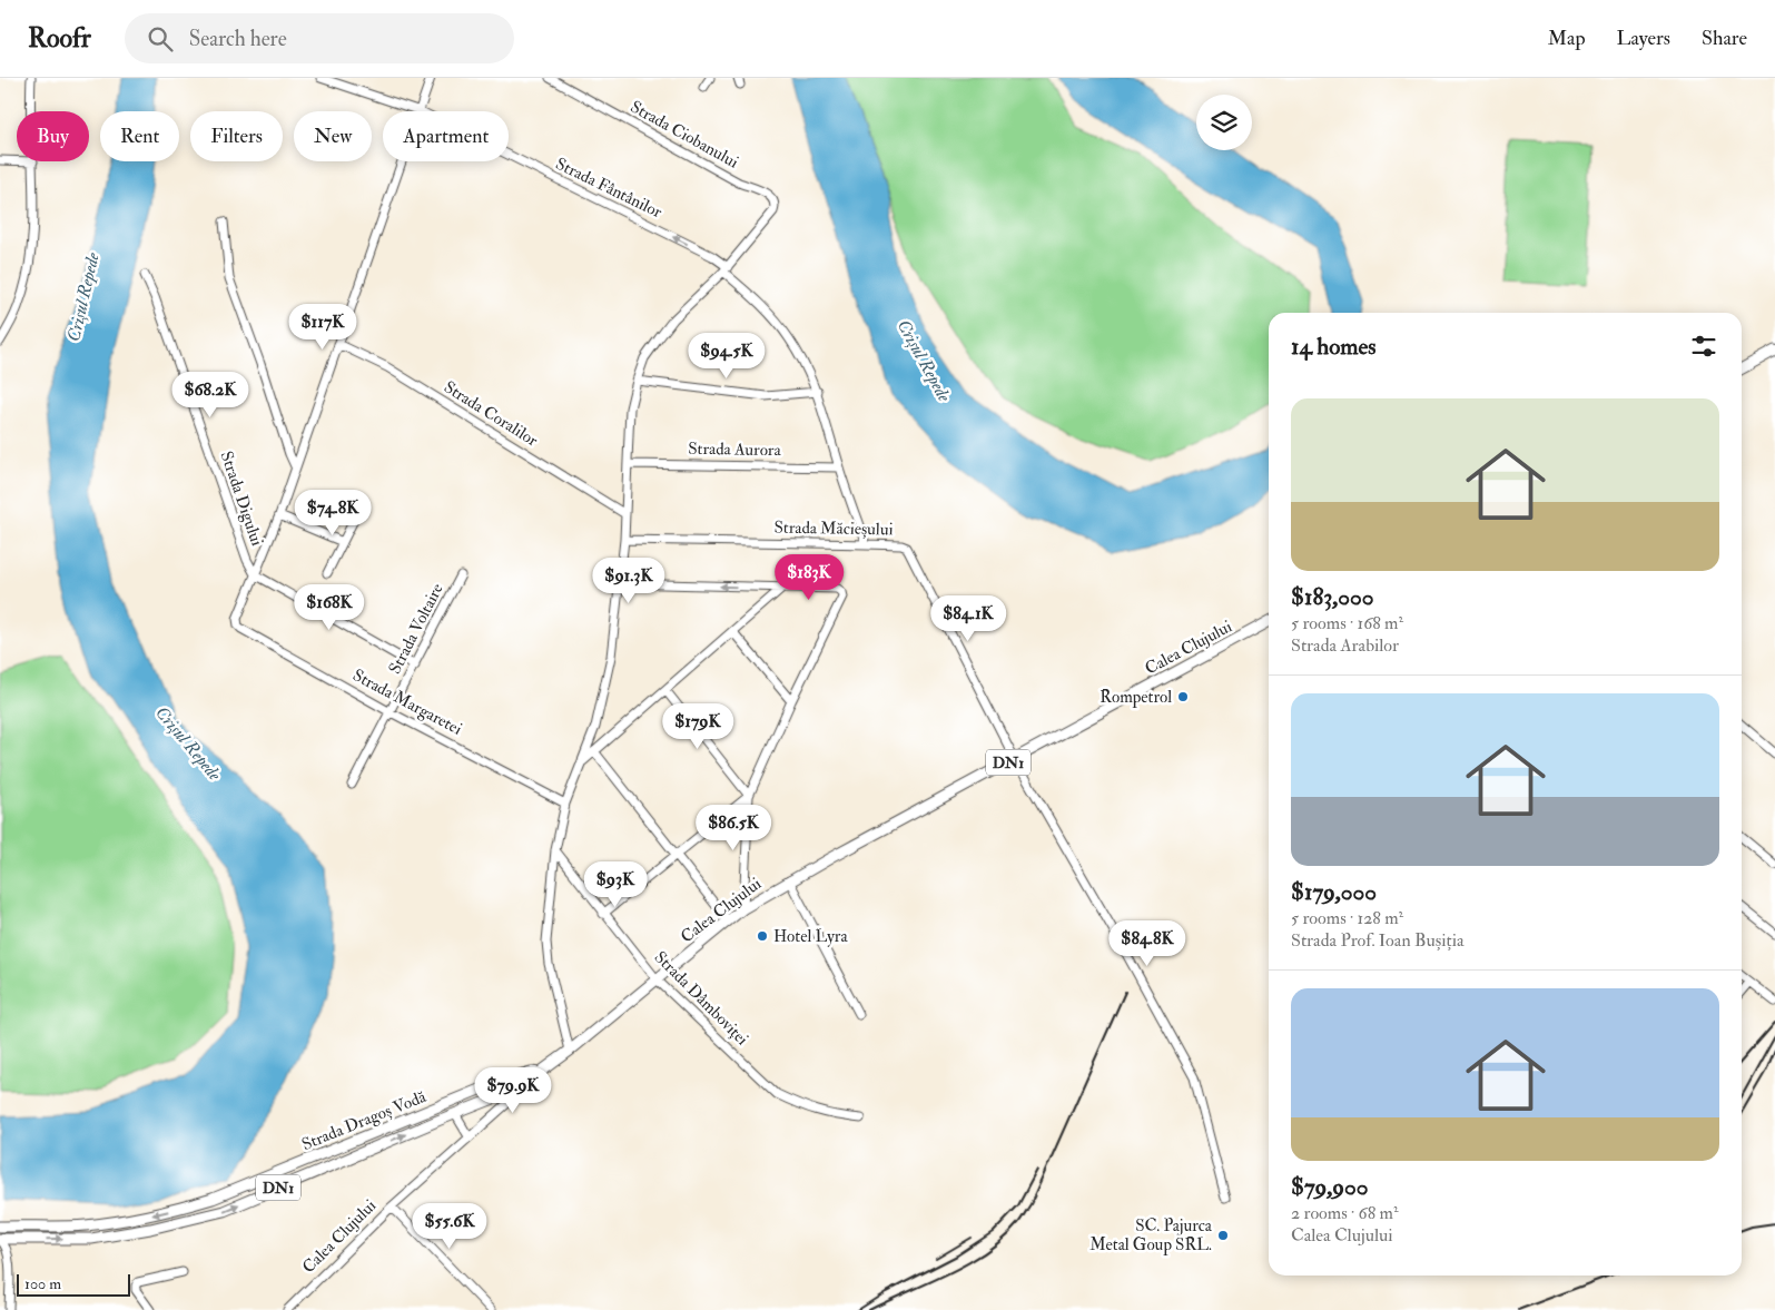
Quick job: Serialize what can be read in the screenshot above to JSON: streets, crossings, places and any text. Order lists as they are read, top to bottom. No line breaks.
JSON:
{"streets":{"main road":["Calea Clujului","DN1","Strada Dragoș Vodă"],"street":["Strada Ciobanului","Strada Fântânilor","Strada Coralilor","Strada Aurora","Strada Digului","Strada Măcieșului","Strada Voltaire","Strada Margaretei","Strada Dâmboviței"]},"crossings":[["Strada Ciobanului","Strada Fântânilor"],["Strada Fântânilor","Strada Aurora"],["Strada Fântânilor","Strada Măcieșului"],["Strada Digului","Strada Margaretei"],["Strada Măcieșului","Calea Clujului"],["Strada Voltaire","Strada Margaretei"],["Calea Clujului","Strada Dâmboviței"],["Calea Clujului","Strada Dragoș Vodă"]],"one_way":["Strada Fântânilor"],"water":["Crișul Repede"],"places":["Rompetrol","Hotel Lyra","SC. Pajurca Metal Goup SRL."],"scale_bar":"100 m","page":{"header":"Roofr","search":"Search here","nav":["Map","Layers","Share"],"chip":["Buy","Rent","Filters","New","Apartment"],"price":["$117K","$94.5K","$68.2K","$74.8K","$183K","$91.3K","$168K","$84.1K","$179K","$86.5K","$93K","$84.8K","$79.9K","$55.6K"],"heading":"14 homes","list":[{"name":"$183,000","note":"5 rooms · 168 m² · Strada Arabilor"},{"name":"$179,000","note":"5 rooms · 128 m² · Strada Prof. Ioan Bușiția"},{"name":"$79,900","note":"2 rooms · 68 m² · Calea Clujului"}],"scale":"100 m"}}
